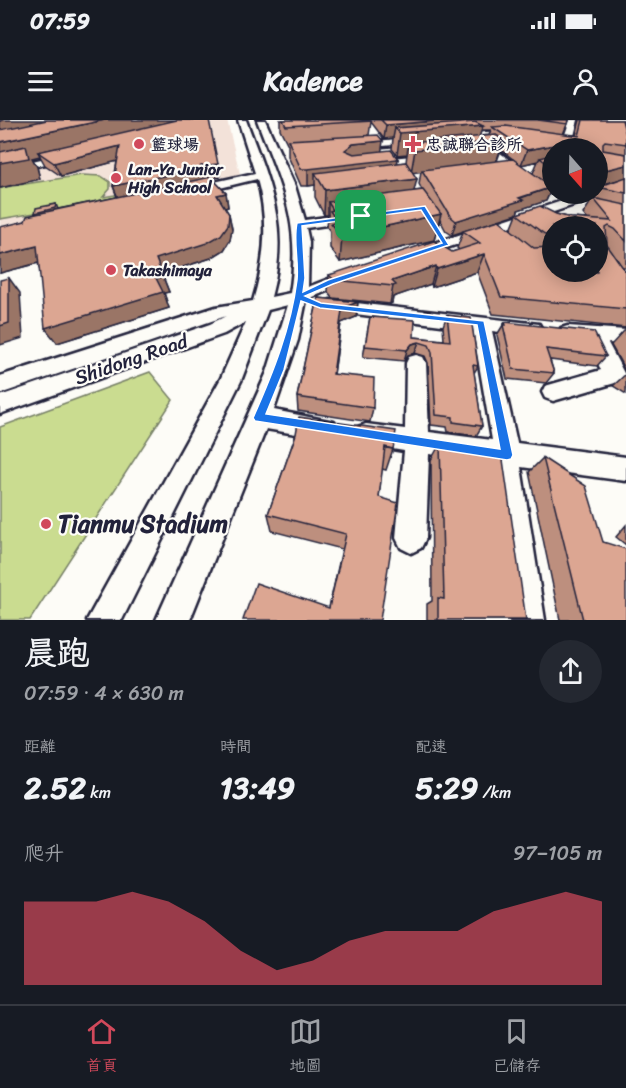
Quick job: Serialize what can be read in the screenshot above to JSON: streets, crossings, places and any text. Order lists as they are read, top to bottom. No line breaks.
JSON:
{"streets":{"street":["Shidong Road"]},"places":{"other":["籃球場","Lan-Ya Junior High School","Takashimaya","Tianmu Stadium"],"health":["忠誠聯合診所"]},"north":"bottom","page":{"status":"07:59","header":"Kadence","heading":["晨跑","07:59 · 4 × 630 m"],"stats":[["距離","2.52 km"],["時間","13:49"],["配速","5:29 /km"]],"chart":["爬升","97–105 m"],"tabs":["首頁","地圖","已儲存"]}}
